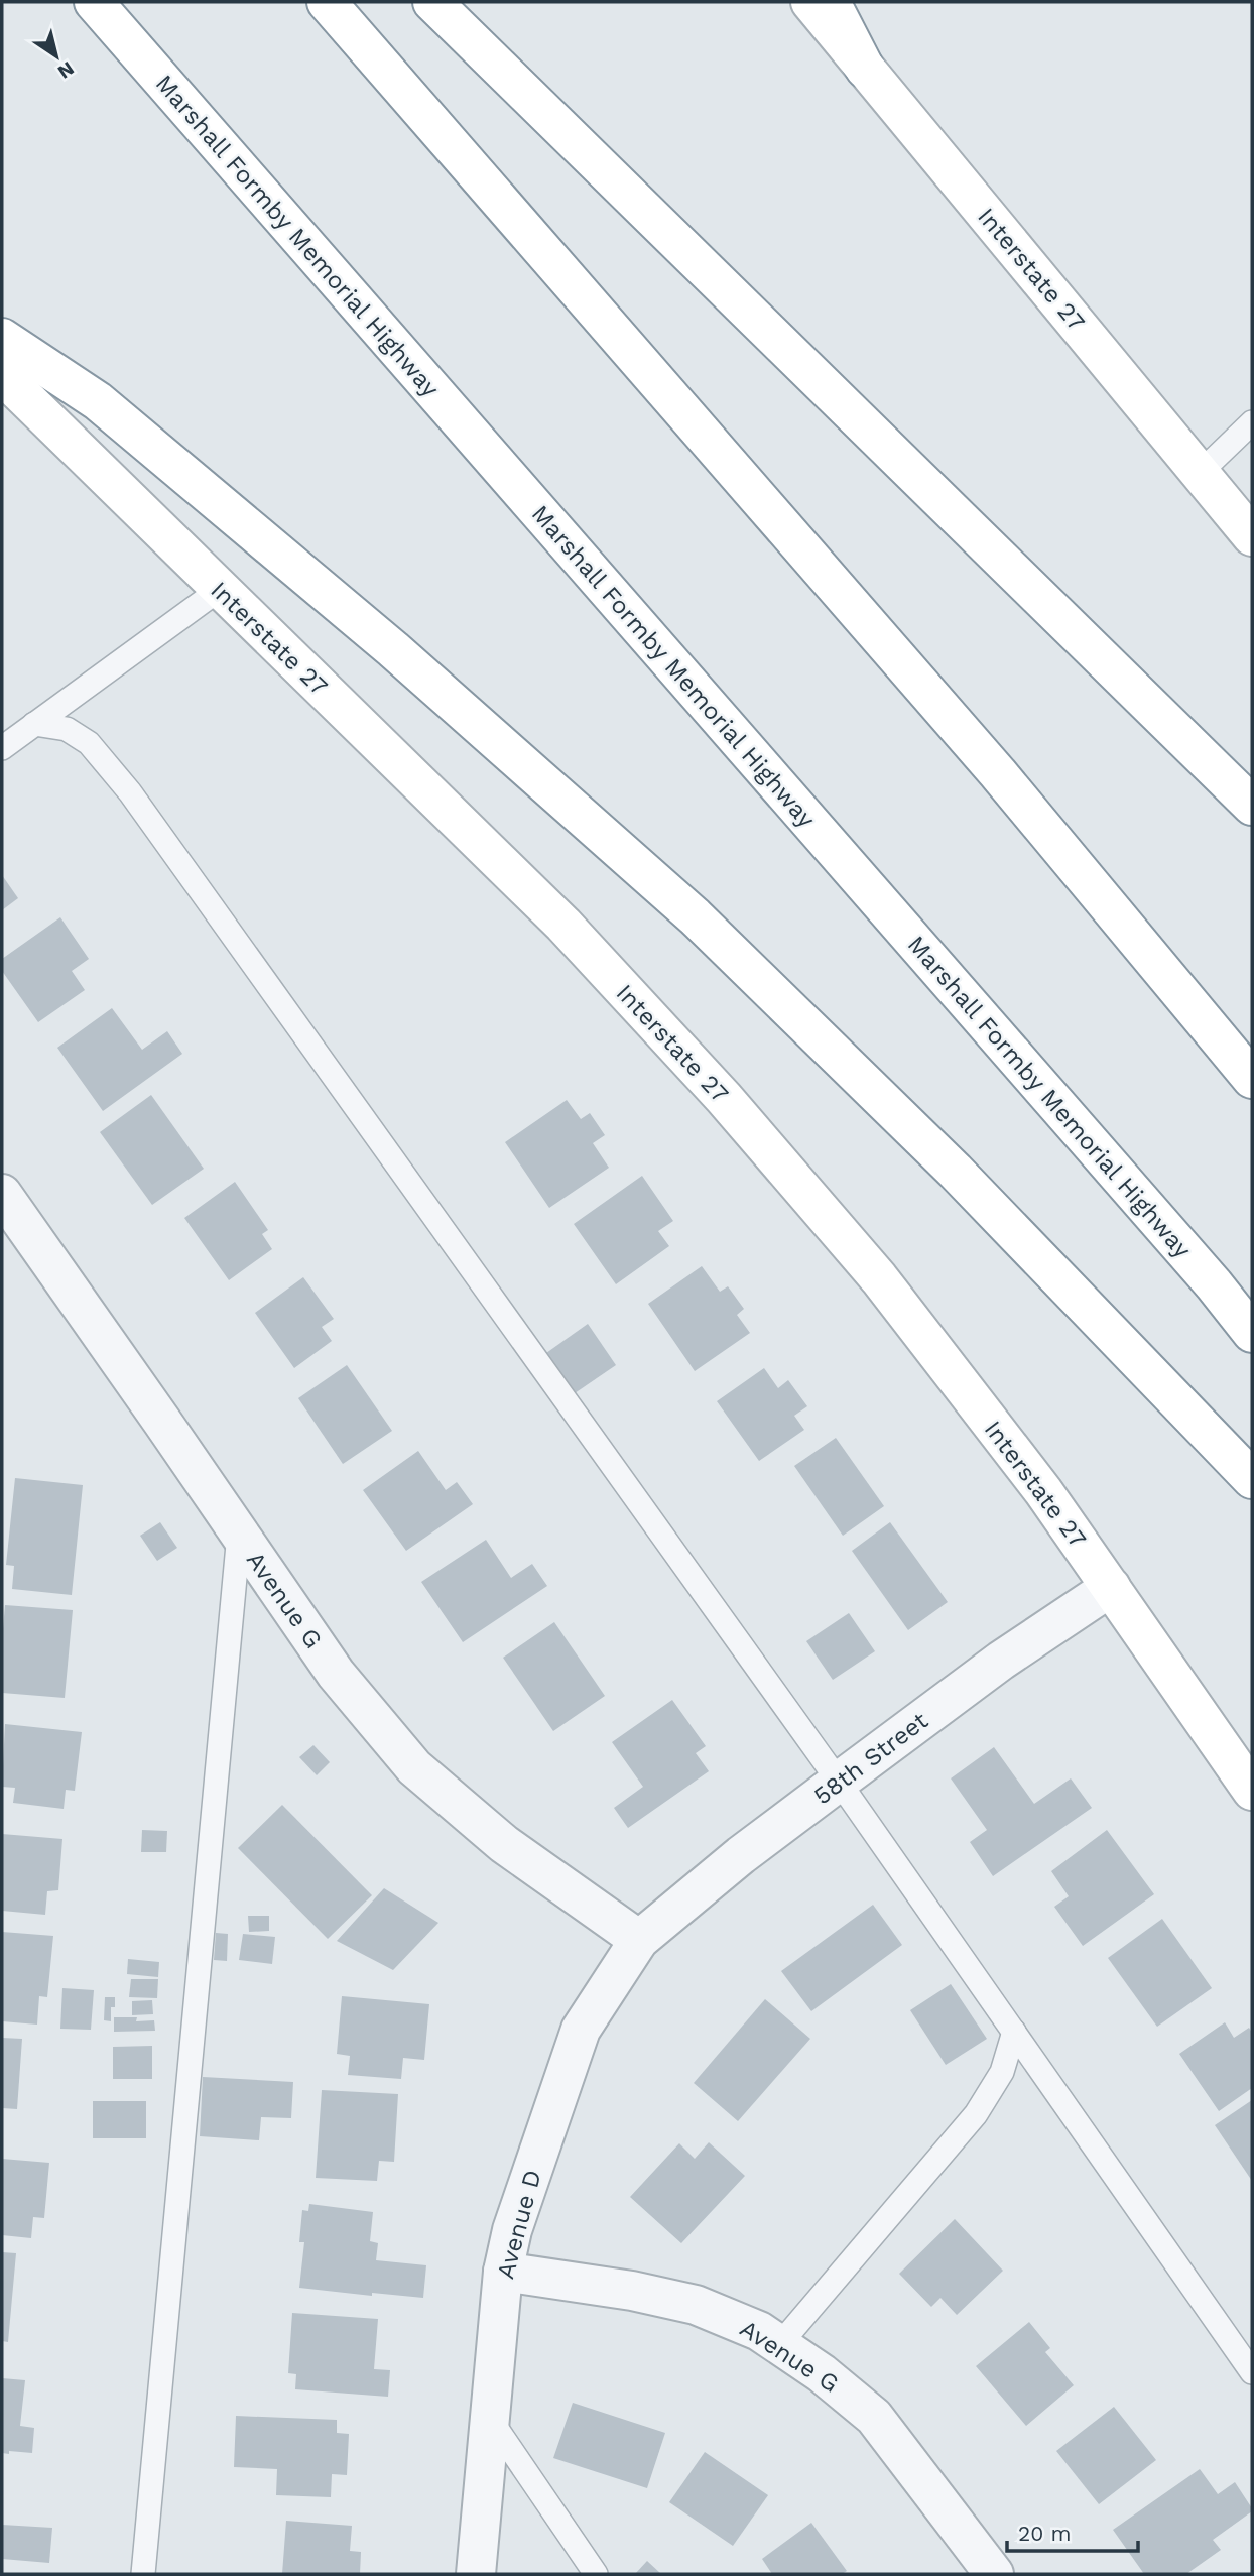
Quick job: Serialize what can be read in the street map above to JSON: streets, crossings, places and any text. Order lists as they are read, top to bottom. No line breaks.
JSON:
{"streets":{"main road":["Marshall Formby Memorial Highway","Interstate 27"],"street":["Avenue G","58th Street","Avenue D"]},"crossings":[["Interstate 27","58th Street"],["Avenue G","58th Street"],["Avenue G","Avenue D"],["58th Street","Avenue D"]],"scale_bar":"20 m","north":"bottom right"}
